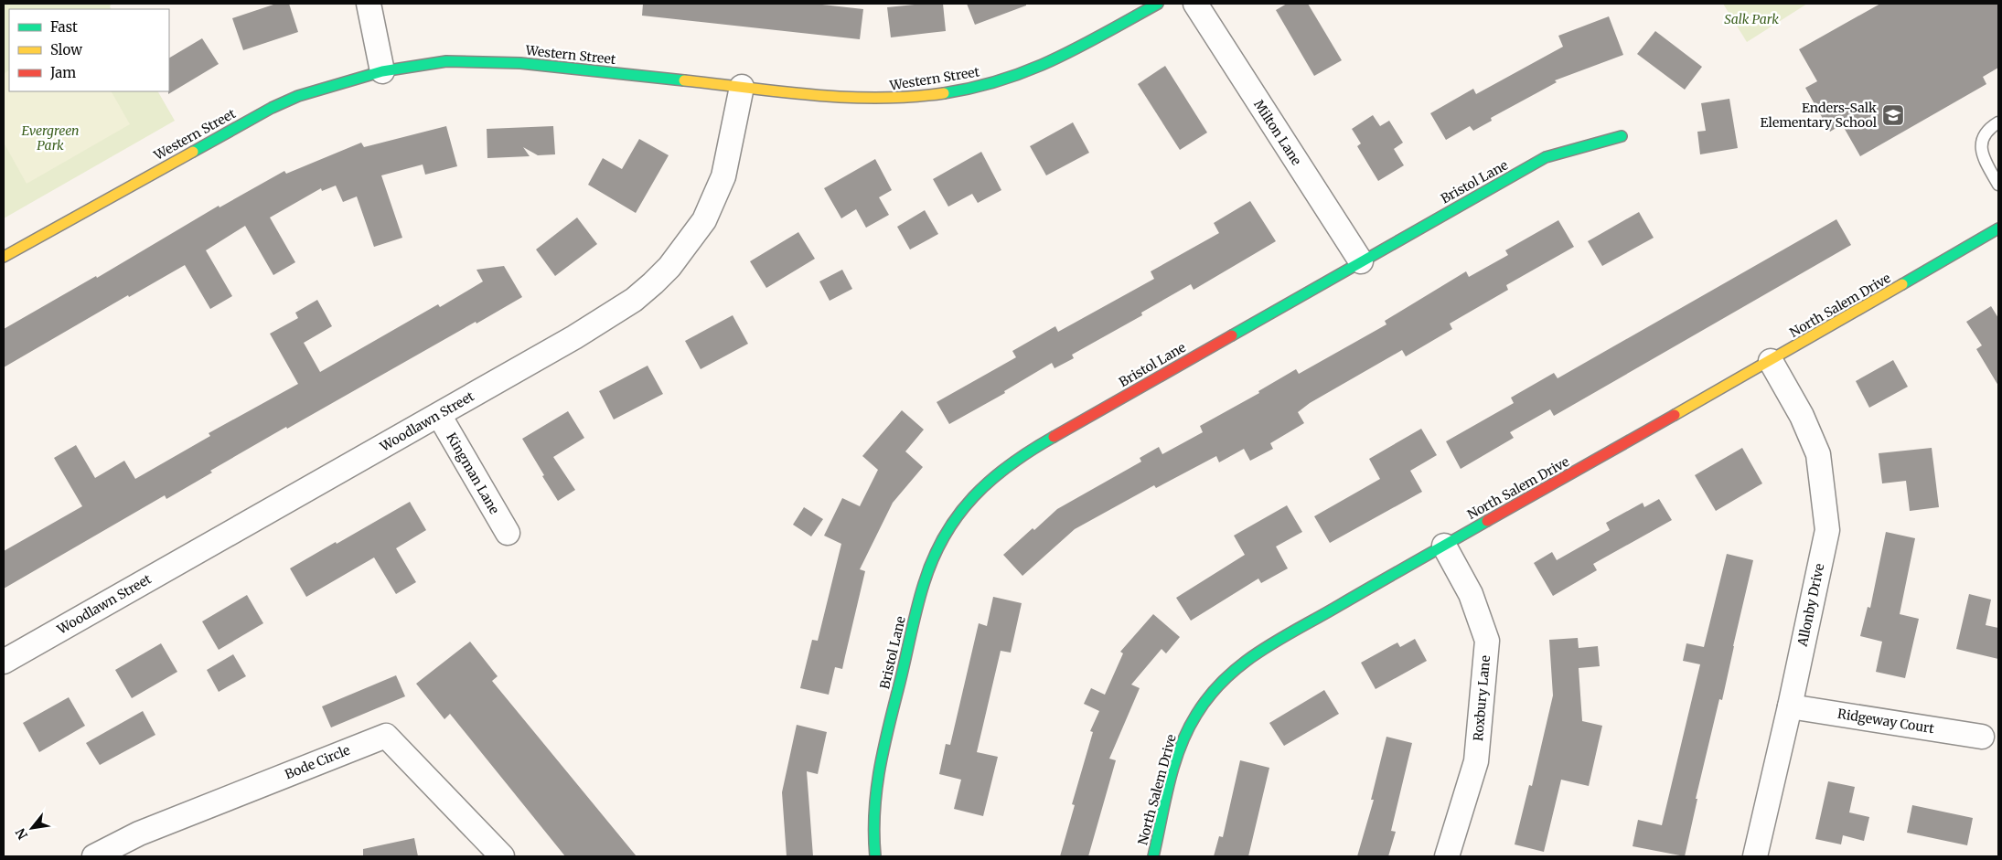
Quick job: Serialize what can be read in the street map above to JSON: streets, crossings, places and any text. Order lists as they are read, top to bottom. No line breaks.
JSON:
{"streets":{"street":["Western Street","Milton Lane","Bristol Lane","North Salem Drive","Woodlawn Street","Kingman Lane","Allonby Drive","Roxbury Lane","Ridgeway Court","Bode Circle"]},"crossings":[["Western Street","Woodlawn Street"],["Milton Lane","Bristol Lane"],["North Salem Drive","Allonby Drive"],["North Salem Drive","Roxbury Lane"],["Woodlawn Street","Kingman Lane"],["Allonby Drive","Ridgeway Court"]],"parks":["Salk Park","Evergreen Park"],"places":{"school or university":["Enders-Salk Elementary School"]},"legend":["Fast","Slow","Jam"],"north":"bottom left"}
